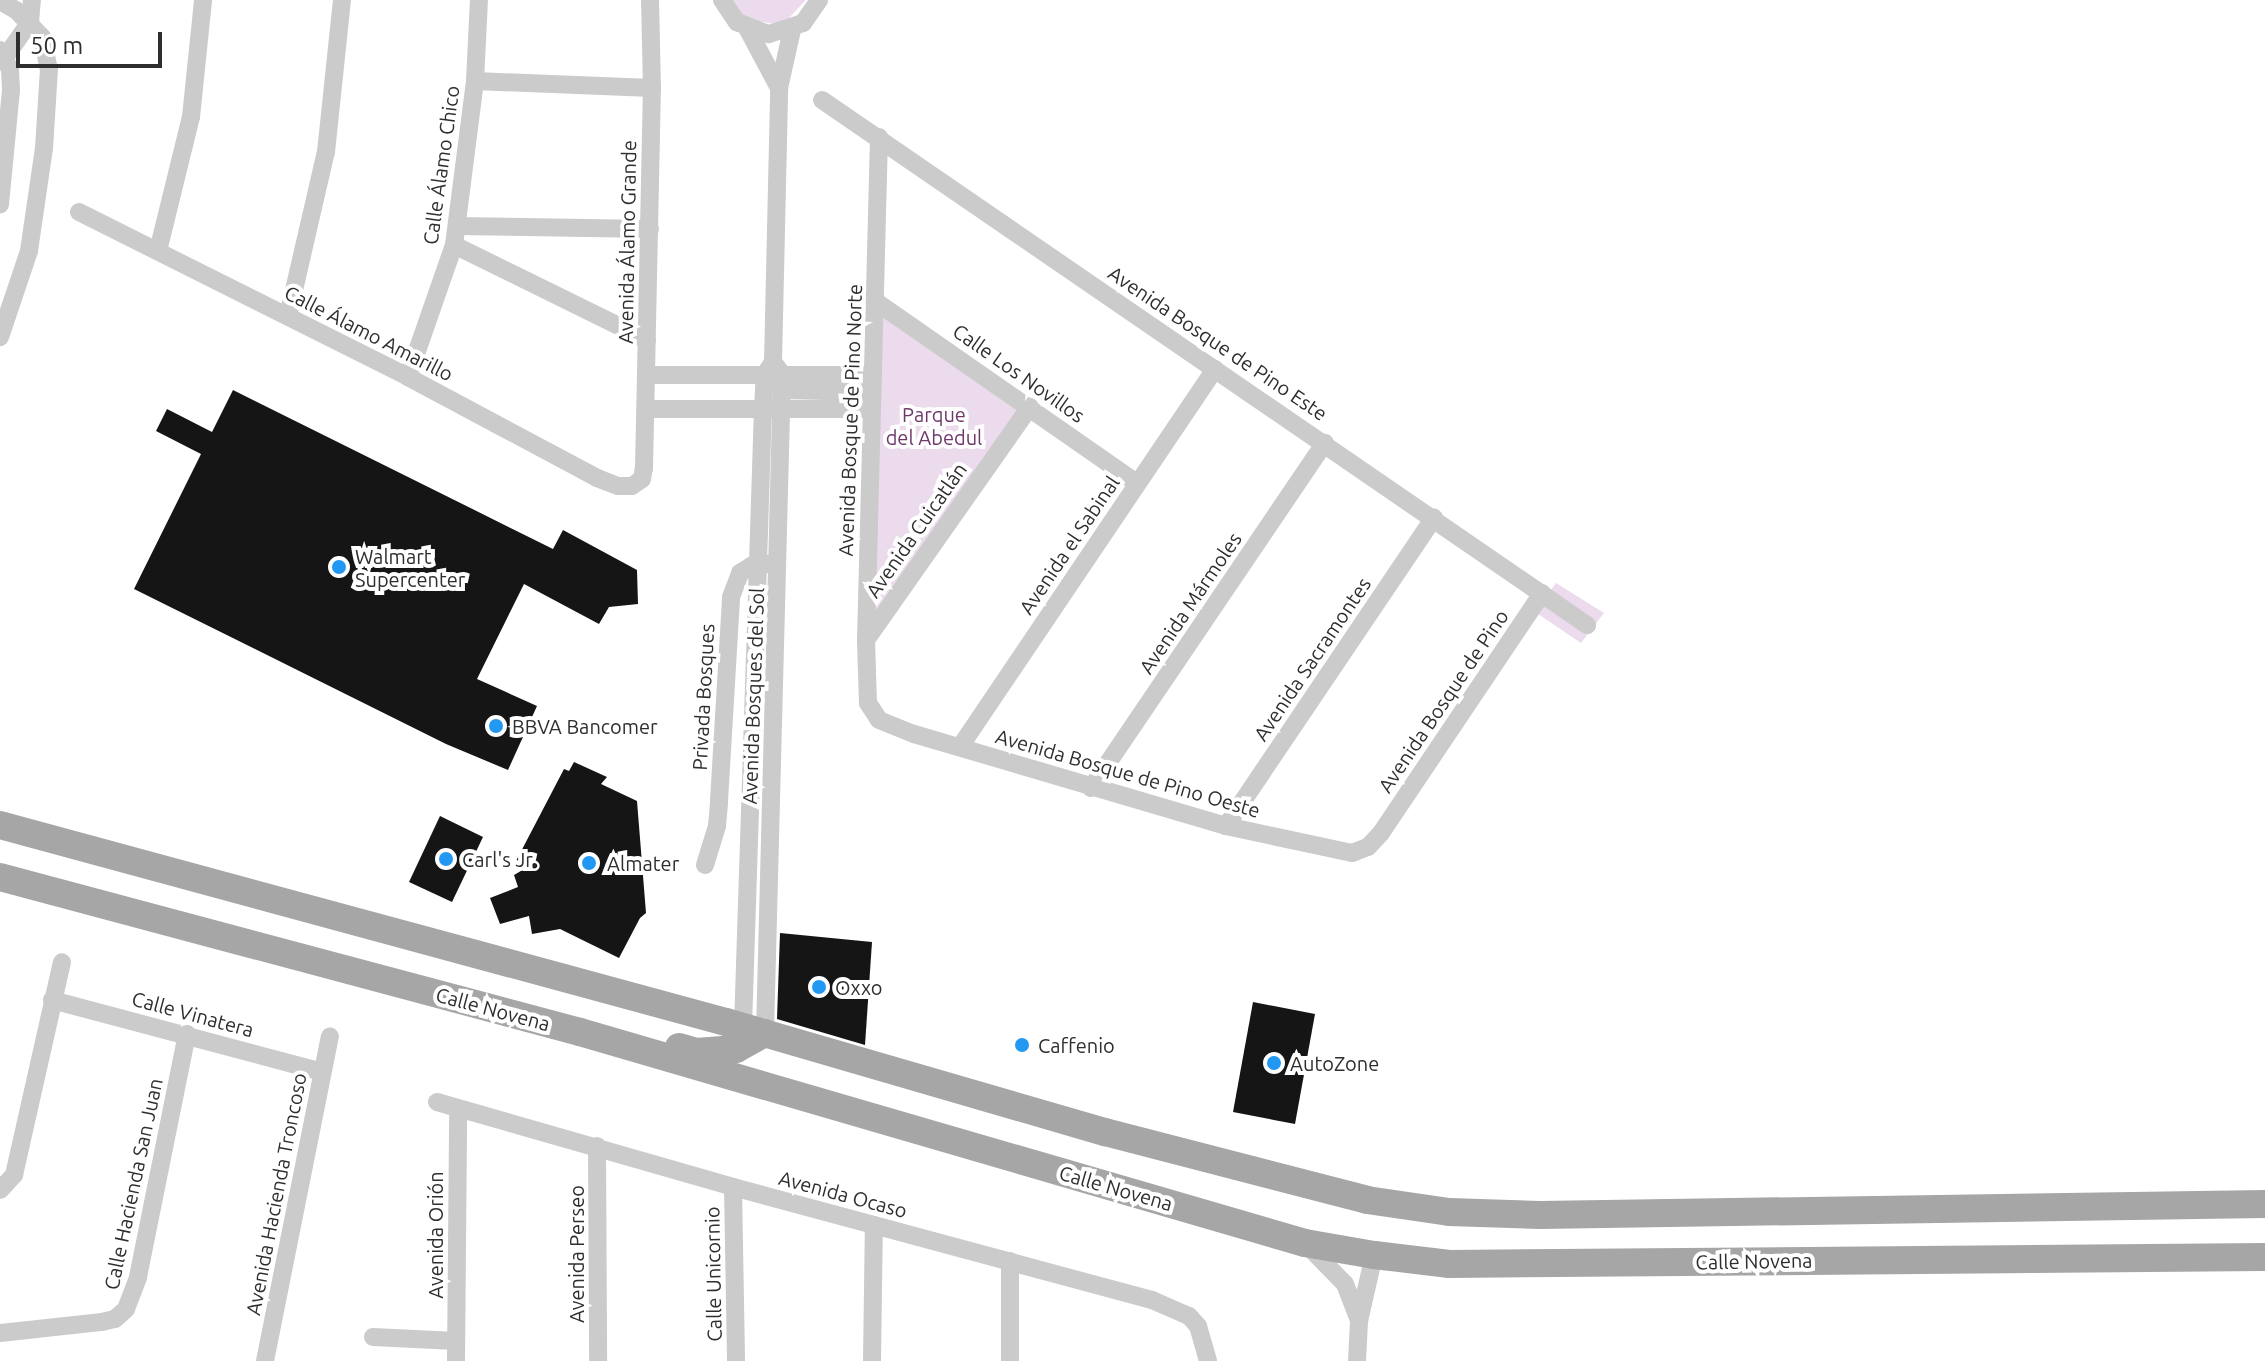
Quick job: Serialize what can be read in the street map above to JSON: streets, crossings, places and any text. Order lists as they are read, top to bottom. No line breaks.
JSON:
{"streets":{"main road":["Calle Novena"],"street":["Calle Álamo Chico","Avenida Álamo Grande","Calle Álamo Amarillo","Avenida Bosque de Pino Este","Calle Los Novillos","Avenida Bosque de Pino Norte","Avenida Cuicatlán","Avenida el Sabinal","Avenida Mármoles","Avenida Sacramontes","Avenida Bosques del Sol","Privada Bosques","Avenida Bosque de Pino","Avenida Bosque de Pino Oeste","Calle Vinatera","Calle Hacienda San Juan","Avenida Hacienda Troncoso","Avenida Ocaso","Avenida Orión","Avenida Perseo","Calle Unicornio"]},"crossings":[["Calle Álamo Chico","Calle Álamo Amarillo"],["Avenida Álamo Grande","Calle Álamo Amarillo"],["Avenida Bosque de Pino Este","Avenida Bosque de Pino Norte"],["Avenida Bosque de Pino Este","Avenida el Sabinal"],["Avenida Bosque de Pino Este","Avenida Mármoles"],["Avenida Bosque de Pino Este","Avenida Sacramontes"],["Avenida Bosque de Pino Este","Avenida Bosque de Pino"],["Calle Los Novillos","Avenida Bosque de Pino Norte"],["Calle Los Novillos","Avenida Cuicatlán"],["Calle Los Novillos","Avenida el Sabinal"],["Avenida Bosque de Pino Norte","Avenida Cuicatlán"],["Avenida Bosque de Pino Norte","Avenida Bosque de Pino Oeste"],["Avenida el Sabinal","Avenida Bosque de Pino Oeste"],["Avenida Mármoles","Avenida Bosque de Pino Oeste"],["Avenida Sacramontes","Avenida Bosque de Pino Oeste"],["Avenida Bosques del Sol","Privada Bosques"],["Avenida Bosque de Pino","Avenida Bosque de Pino Oeste"],["Calle Vinatera","Calle Hacienda San Juan"],["Calle Vinatera","Avenida Hacienda Troncoso"],["Avenida Ocaso","Avenida Orión"],["Avenida Ocaso","Avenida Perseo"],["Avenida Ocaso","Calle Unicornio"]],"parks":["Parque del Abedul"],"places":["Walmart Supercenter","BBVA Bancomer","Carl's Jr.","Almater","Oxxo","Caffenio","AutoZone"],"scale_bar":"50 m"}
